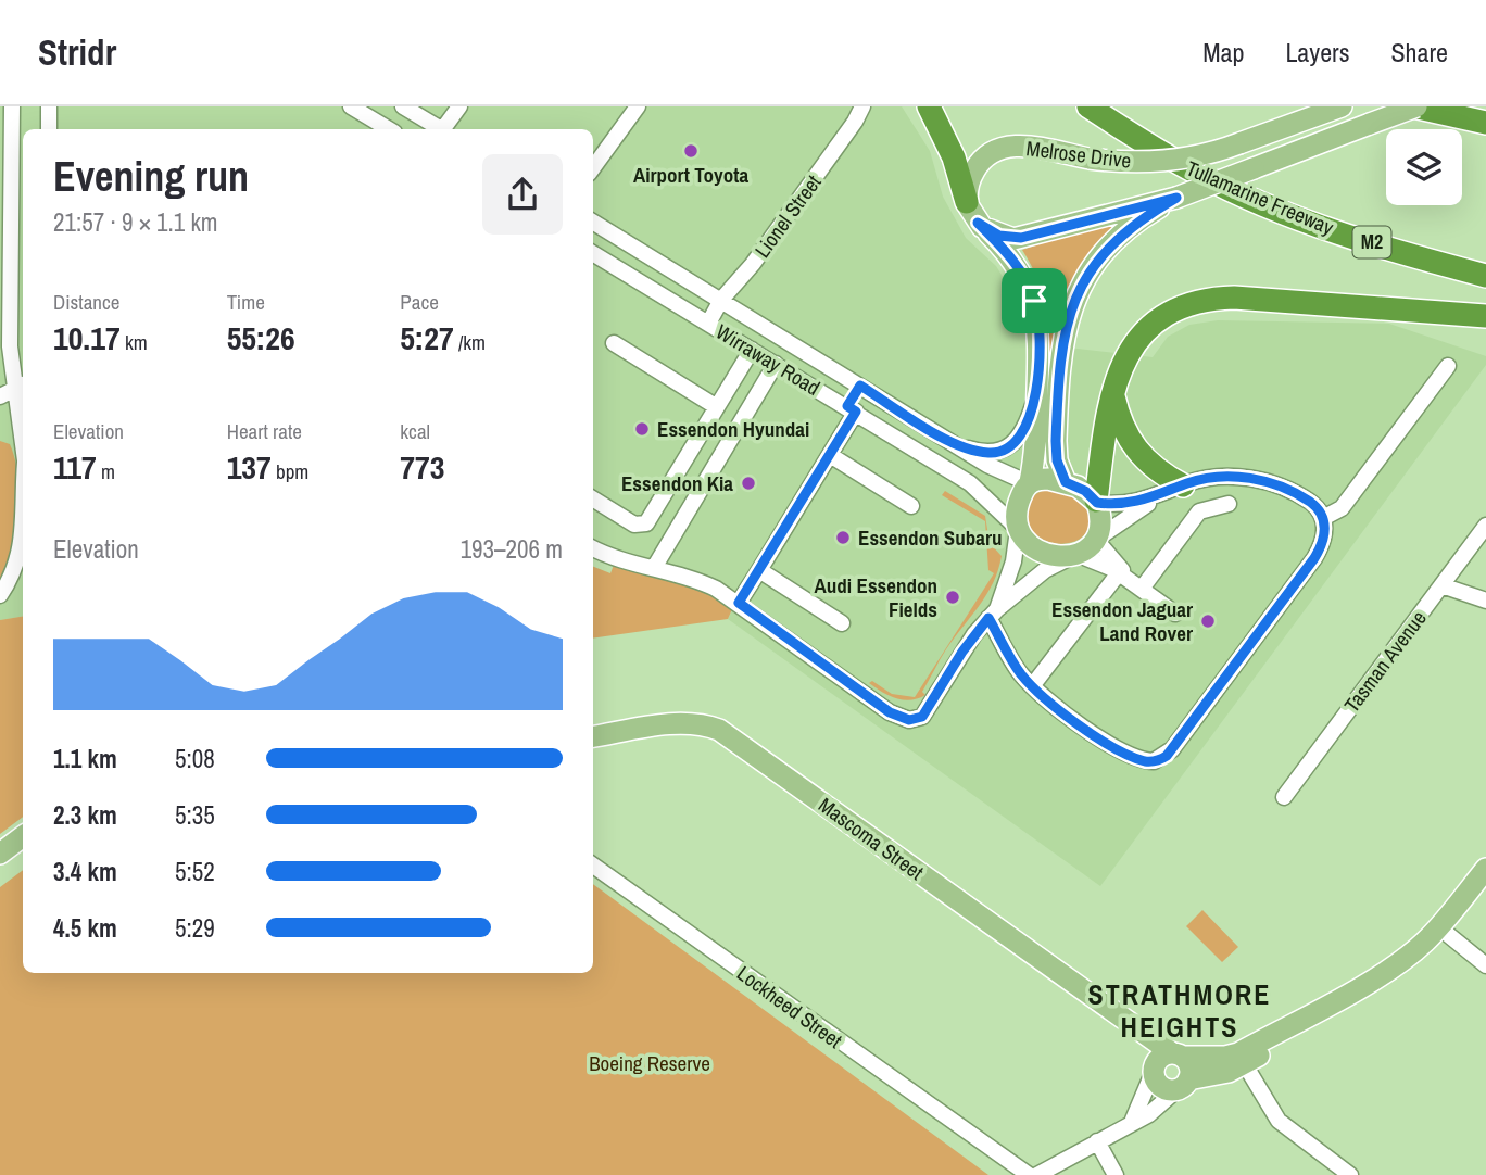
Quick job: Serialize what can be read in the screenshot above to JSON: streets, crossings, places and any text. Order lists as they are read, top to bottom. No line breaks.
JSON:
{"streets":{"highway":["Tullamarine Freeway","M2"],"main road":["Melrose Drive","Mascoma Street"],"street":["Lionel Street","Wirraway Road","Tasman Avenue","Lockheed Street"]},"crossings":[["Lionel Street","Wirraway Road"]],"districts":["STRATHMORE HEIGHTS"],"parks":["Boeing Reserve"],"places":["Airport Toyota","Essendon Hyundai","Essendon Kia","Essendon Subaru","Audi Essendon Fields","Essendon Jaguar Land Rover"],"page":{"header":"Stridr","nav":["Map","Layers","Share"],"heading":["Evening run","21:57 · 9 × 1.1 km"],"stats":[["Distance","10.17 km"],["Time","55:26"],["Pace","5:27 /km"],["Elevation","117 m"],["Heart rate","137 bpm"],["kcal","773"]],"chart":["Elevation","193–206 m"],"list":[{"name":"1.1 km","note":"5:08"},{"name":"2.3 km","note":"5:35"},{"name":"3.4 km","note":"5:52"},{"name":"4.5 km","note":"5:29"}]}}
